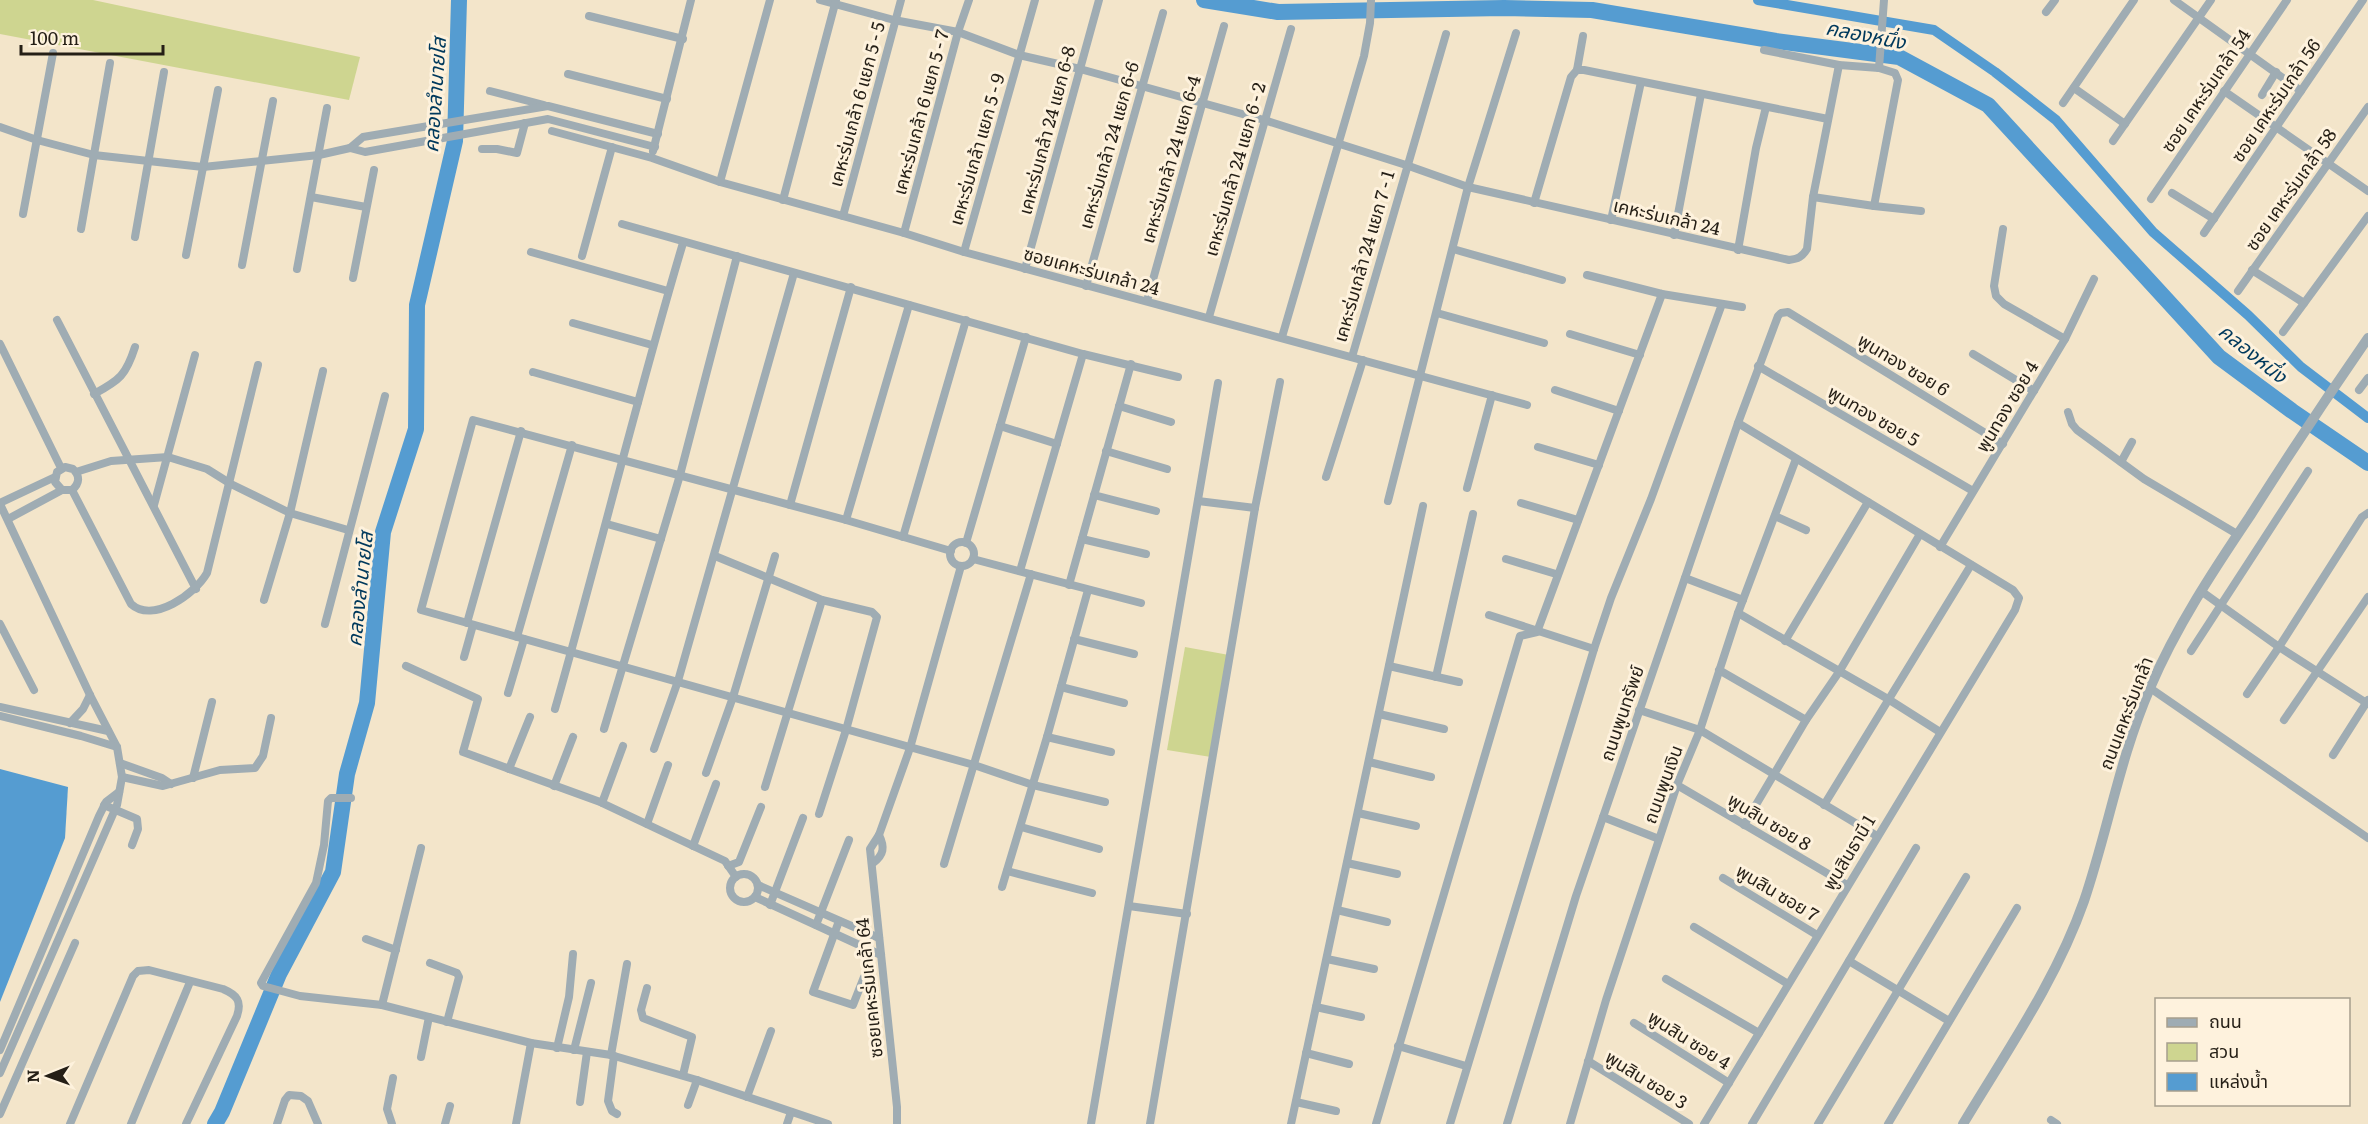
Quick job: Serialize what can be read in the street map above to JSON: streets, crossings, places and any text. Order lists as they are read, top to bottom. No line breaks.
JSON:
{"streets":{"street":["ซอย เคหะร่มเกล้า 54","ซอย เคหะร่มเกล้า 56","เคหะร่มเกล้า 6 แยก 5 - 5","เคหะร่มเกล้า 6 แยก 5 - 7","เคหะร่มเกล้า 24 แยก 6-8","เคหะร่มเกล้า 24 แยก 6-6","เคหะร่มเกล้า แยก 5 - 9","เคหะร่มเกล้า 24 แยก 6-4","เคหะร่มเกล้า 24 แยก 6 - 2","ซอย เคหะร่มเกล้า 58","เคหะร่มเกล้า 24","เคหะร่มเกล้า 24 แยก 7 - 1","ซอยเคหะร่มเกล้า 24","พูนทอง ซอย 6","พูนทอง ซอย 4","พูนทอง ซอย 5","ถนนพูนทรัพย์","ถนนเคหะร่มเกล้า","ถนนพูนเงิน","พูนสิน ซอย 8","พูนสินธานี 1","พูนสิน ซอย 7","ซอยเคหะร่มเกล้า 64","พูนสิน ซอย 4","พูนสิน ซอย 3"]},"crossings":[["เคหะร่มเกล้า 6 แยก 5 - 5","เคหะร่มเกล้า 24"],["เคหะร่มเกล้า 6 แยก 5 - 5","ซอยเคหะร่มเกล้า 24"],["เคหะร่มเกล้า 6 แยก 5 - 7","เคหะร่มเกล้า 24"],["เคหะร่มเกล้า 6 แยก 5 - 7","ซอยเคหะร่มเกล้า 24"],["เคหะร่มเกล้า 24 แยก 6-8","เคหะร่มเกล้า 24"],["เคหะร่มเกล้า 24 แยก 6-8","ซอยเคหะร่มเกล้า 24"],["เคหะร่มเกล้า 24 แยก 6-6","เคหะร่มเกล้า 24"],["เคหะร่มเกล้า 24 แยก 6-6","ซอยเคหะร่มเกล้า 24"],["เคหะร่มเกล้า แยก 5 - 9","เคหะร่มเกล้า 24"],["เคหะร่มเกล้า แยก 5 - 9","ซอยเคหะร่มเกล้า 24"],["เคหะร่มเกล้า 24 แยก 6-4","เคหะร่มเกล้า 24"],["เคหะร่มเกล้า 24 แยก 6-4","ซอยเคหะร่มเกล้า 24"],["เคหะร่มเกล้า 24 แยก 6 - 2","เคหะร่มเกล้า 24"],["เคหะร่มเกล้า 24 แยก 6 - 2","ซอยเคหะร่มเกล้า 24"],["เคหะร่มเกล้า 24","เคหะร่มเกล้า 24 แยก 7 - 1"],["เคหะร่มเกล้า 24 แยก 7 - 1","ซอยเคหะร่มเกล้า 24"],["พูนทอง ซอย 6","พูนทอง ซอย 4"],["พูนทอง ซอย 6","ถนนพูนทรัพย์"],["พูนทอง ซอย 4","พูนทอง ซอย 5"],["พูนทอง ซอย 5","ถนนพูนทรัพย์"],["ถนนพูนเงิน","พูนสิน ซอย 8"],["ถนนพูนเงิน","พูนสิน ซอย 3"],["พูนสิน ซอย 8","พูนสินธานี 1"],["พูนสินธานี 1","พูนสิน ซอย 7"],["พูนสินธานี 1","พูนสิน ซอย 4"]],"water":["คลองหนึ่ง","คลองลำนายโส"],"legend":["ถนน","สวน","แหล่งน้ำ"],"scale_bar":"100 m","north":"left"}
